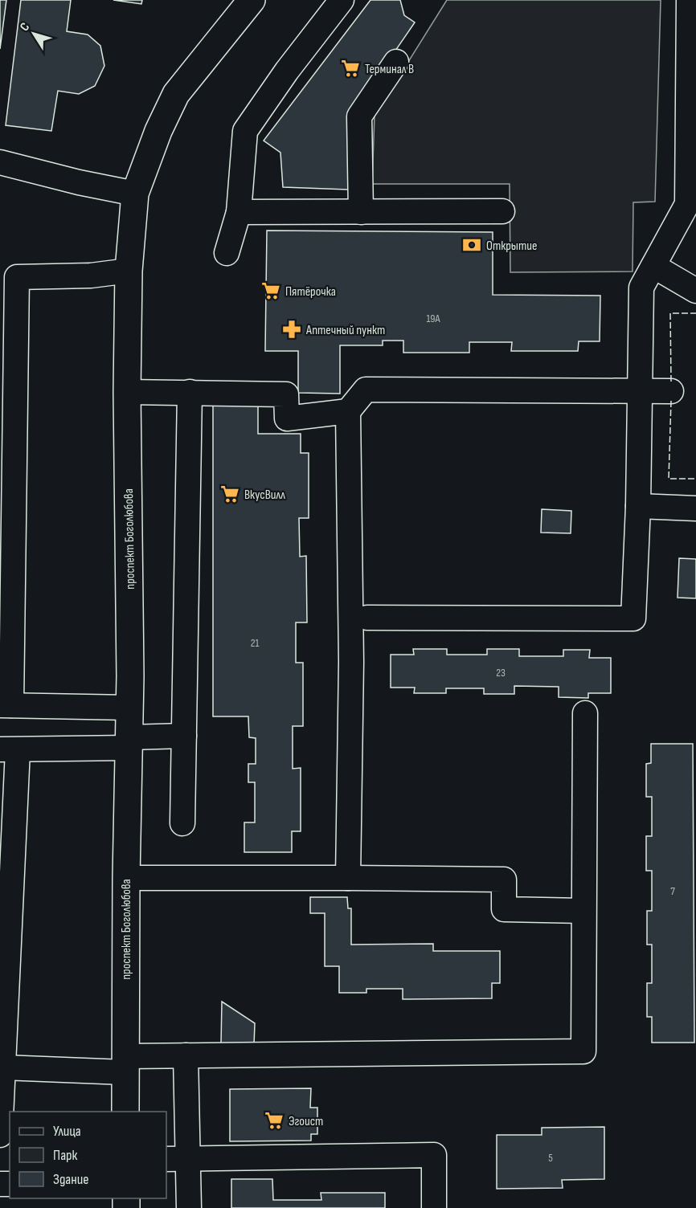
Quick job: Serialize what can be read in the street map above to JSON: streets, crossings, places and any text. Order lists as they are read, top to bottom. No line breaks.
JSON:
{"streets":{"main road":["проспект Боголюбова"]},"places":{"supermarket":["Терминал B","Пятёрочка","ВкусВилл","Эгоист"],"bank":["Открытие"],"pharmacy":["Аптечный пункт"]},"house_numbers":["19А","21","23","7","5"],"legend":["Улица","Парк","Здание"],"north":"top left"}
